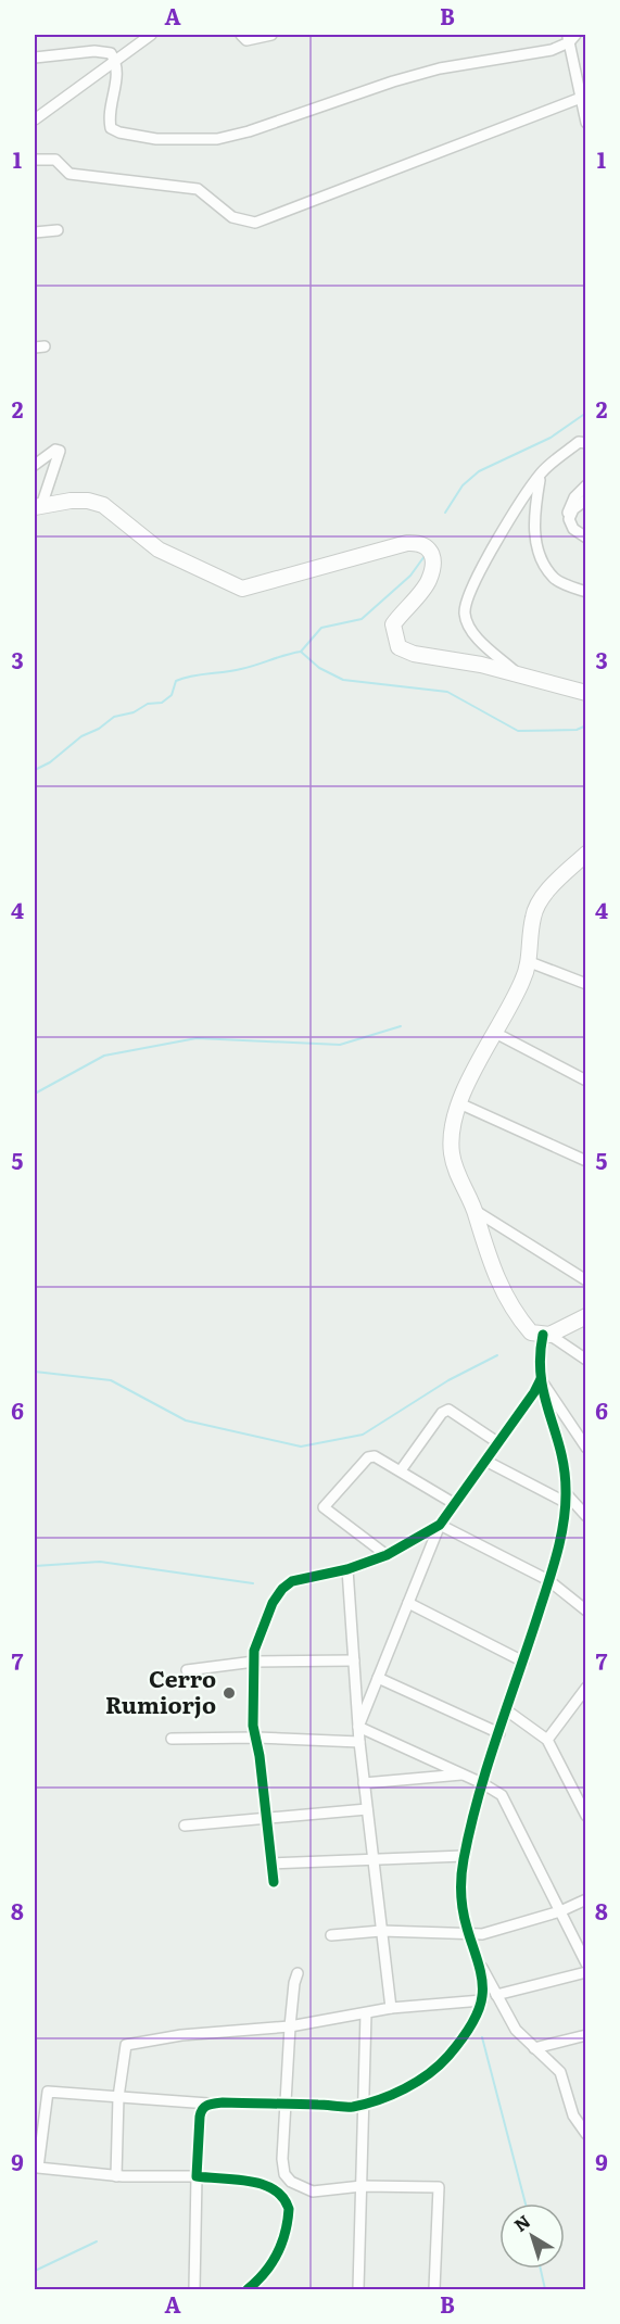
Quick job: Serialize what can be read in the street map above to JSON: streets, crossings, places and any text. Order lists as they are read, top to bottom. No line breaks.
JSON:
{"places":["Cerro Rumiorjo"],"north":"top left","grid":{"columns":["A","B"],"rows":["1","2","3","4","5","6","7","8","9"]}}
